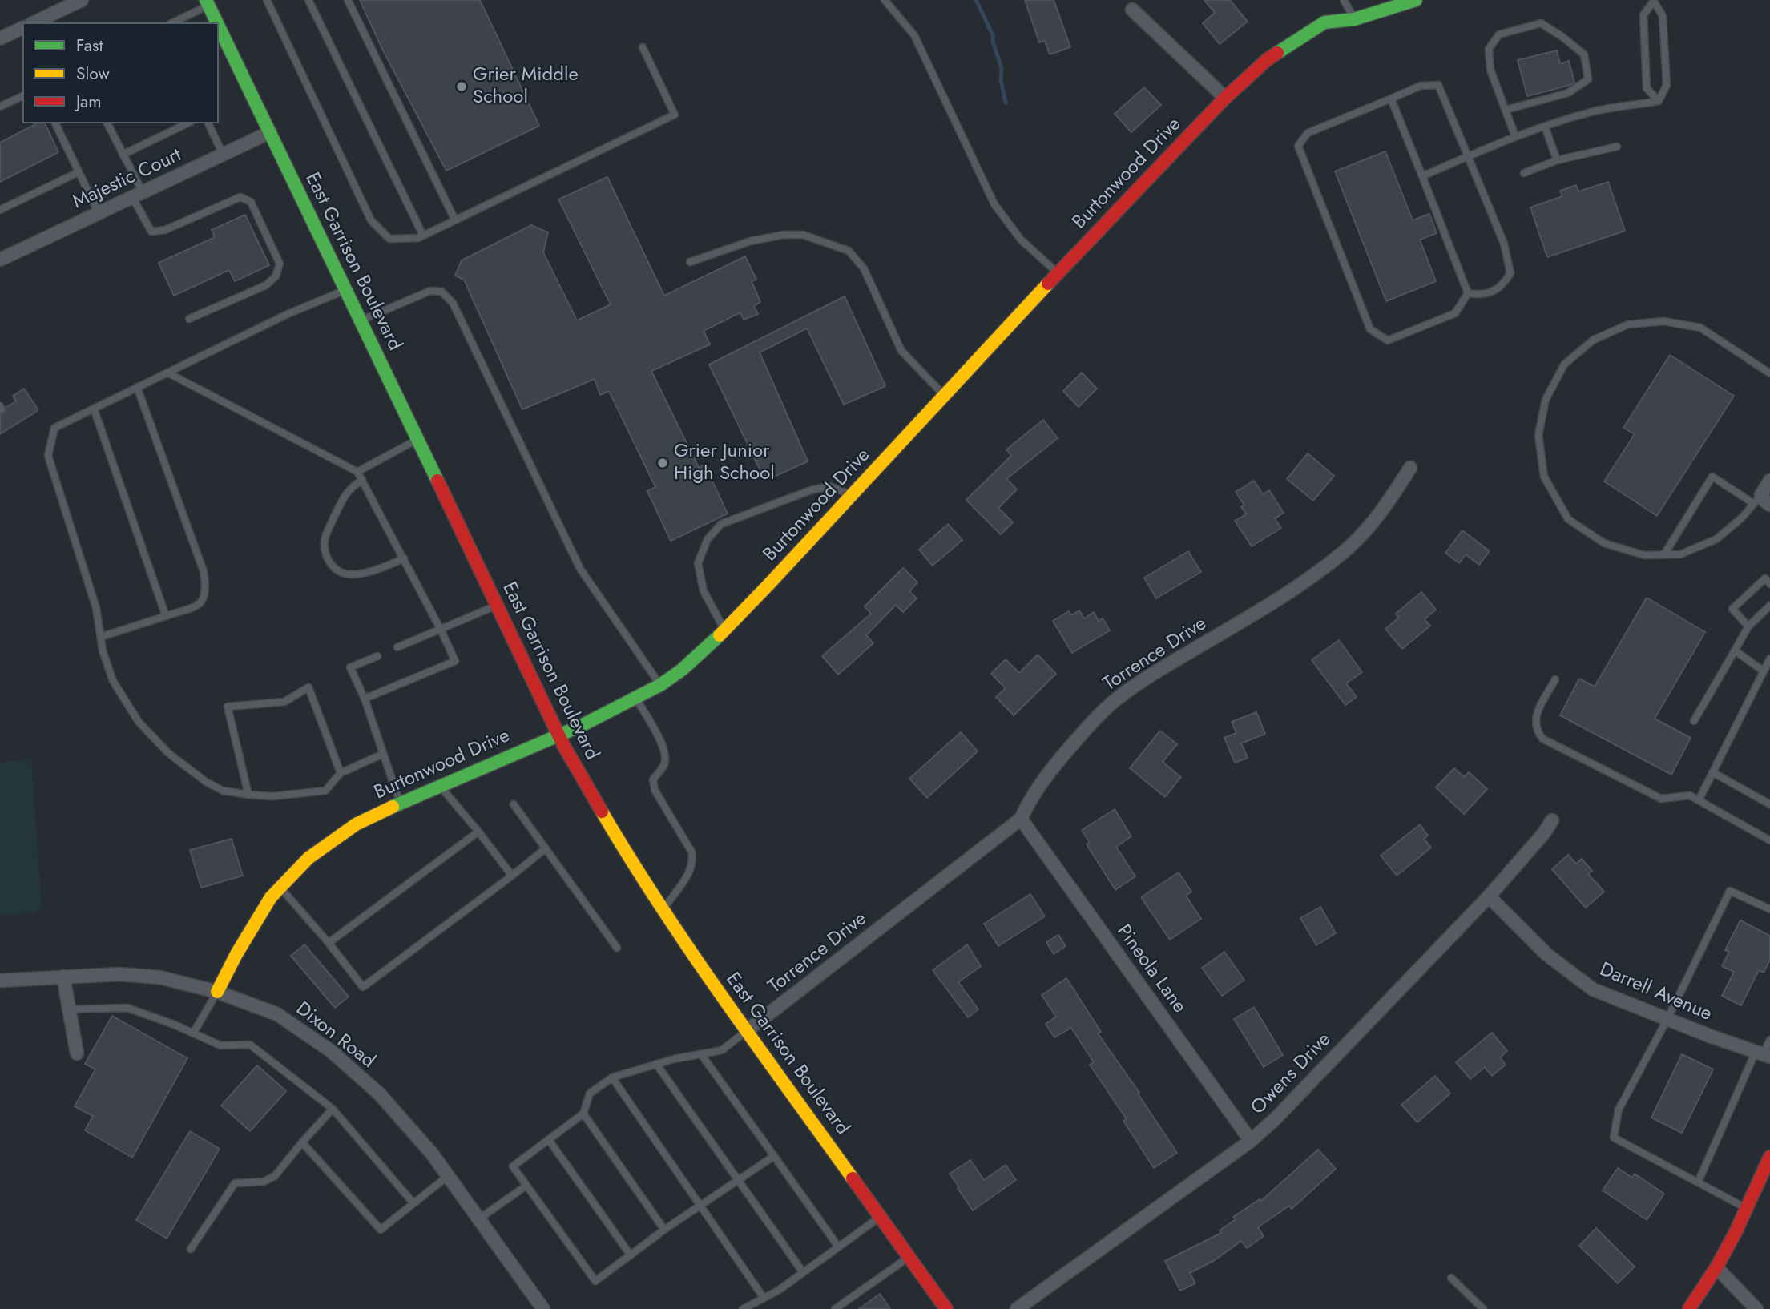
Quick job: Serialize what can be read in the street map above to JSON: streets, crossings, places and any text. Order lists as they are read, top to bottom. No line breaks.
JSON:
{"streets":{"main road":["Burtonwood Drive","East Garrison Boulevard"],"street":["Majestic Court","Torrence Drive","Pineola Lane","Darrell Avenue","Dixon Road","Owens Drive"]},"crossings":[["Burtonwood Drive","East Garrison Boulevard"],["Burtonwood Drive","Dixon Road"],["Majestic Court","East Garrison Boulevard"],["East Garrison Boulevard","Torrence Drive"],["Torrence Drive","Pineola Lane"],["Pineola Lane","Owens Drive"],["Darrell Avenue","Owens Drive"]],"places":["Grier Middle School","Grier Junior High School"],"legend":["Fast","Slow","Jam"]}
